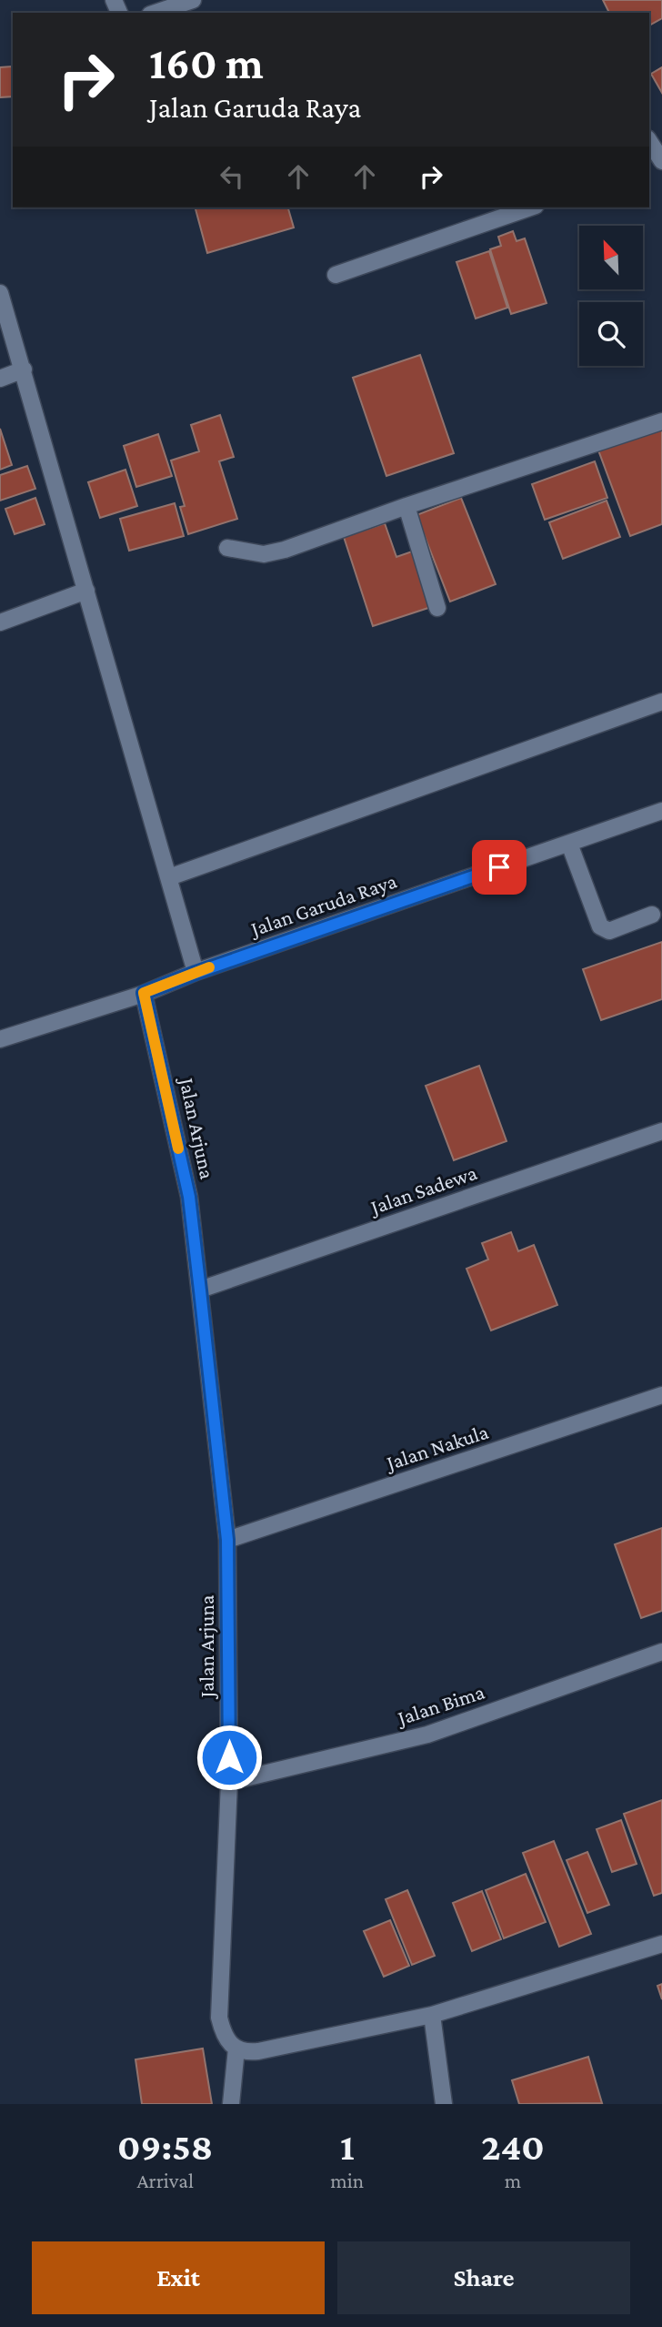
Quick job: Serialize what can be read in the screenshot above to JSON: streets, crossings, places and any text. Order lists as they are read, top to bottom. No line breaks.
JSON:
{"streets":{"street":["Jalan Garuda Raya","Jalan Arjuna","Jalan Sadewa","Jalan Nakula","Jalan Bima"]},"crossings":[["Jalan Garuda Raya","Jalan Arjuna"],["Jalan Arjuna","Jalan Sadewa"],["Jalan Arjuna","Jalan Nakula"],["Jalan Arjuna","Jalan Bima"]],"north":"top left","page":{"turn":["160 m","Jalan Garuda Raya"],"eta":["09:58","Arrival","1","min","240","m"],"buttons":["Exit","Share"]}}
